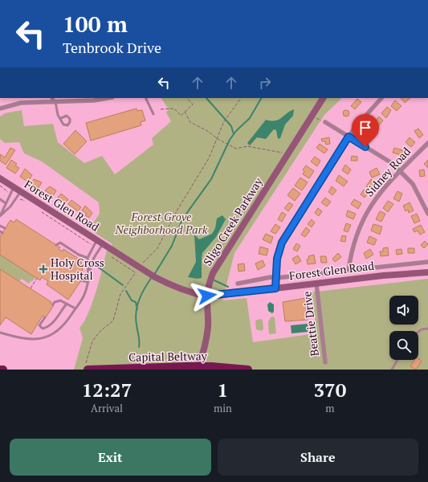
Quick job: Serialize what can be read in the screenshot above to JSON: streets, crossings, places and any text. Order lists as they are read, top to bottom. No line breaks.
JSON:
{"streets":{"highway":["Capital Beltway"],"street":["Sidney Road","Forest Glen Road","Sligo Creek Parkway","Beattie Drive"]},"crossings":[["Sidney Road","Forest Glen Road"],["Forest Glen Road","Sligo Creek Parkway"],["Forest Glen Road","Beattie Drive"]],"parks":["Forest Grove Neighborhood Park"],"places":{"health":["Holy Cross Hospital"]},"page":{"turn":["100 m","Tenbrook Drive"],"eta":["12:27","Arrival","1","min","370","m"],"buttons":["Exit","Share"]}}
